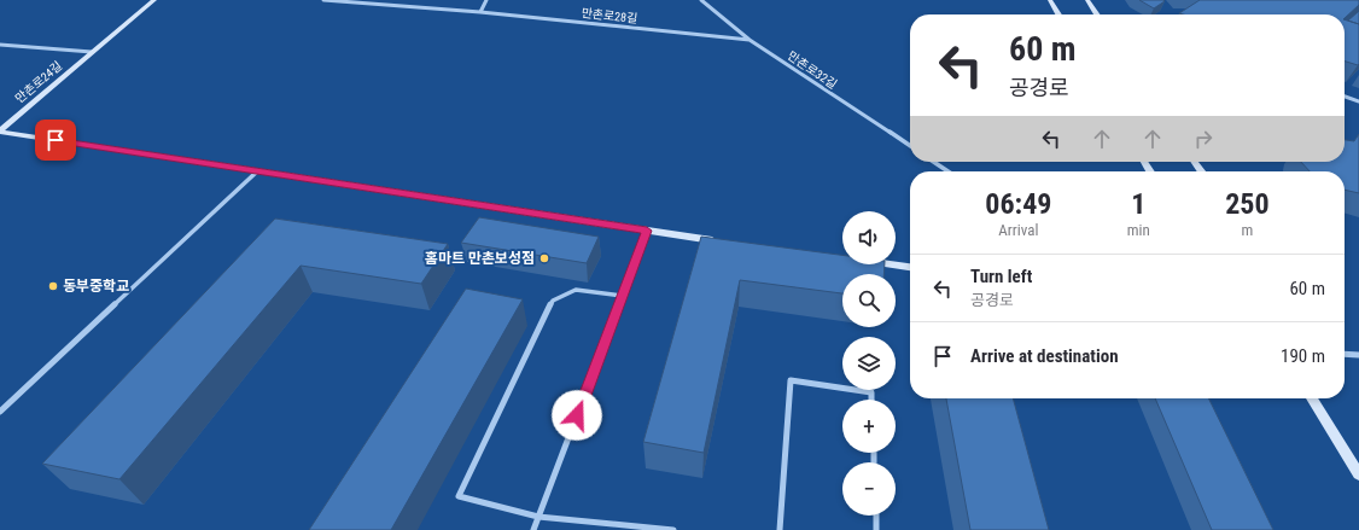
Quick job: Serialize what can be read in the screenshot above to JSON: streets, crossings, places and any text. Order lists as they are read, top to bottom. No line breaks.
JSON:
{"streets":{"street":["만촌로28길","만촌로32길","만촌로24길"]},"crossings":[["만촌로28길","만촌로32길"]],"places":["홈마트 만촌보성점","동부중학교"],"page":{"turn":["60 m","공경로"],"eta":["06:49","Arrival","1","min","250","m"],"map_buttons":["+","−"],"list":[{"name":"Turn left","note":"공경로","value":"60 m"},{"name":"Arrive at destination","value":"190 m"}]}}
